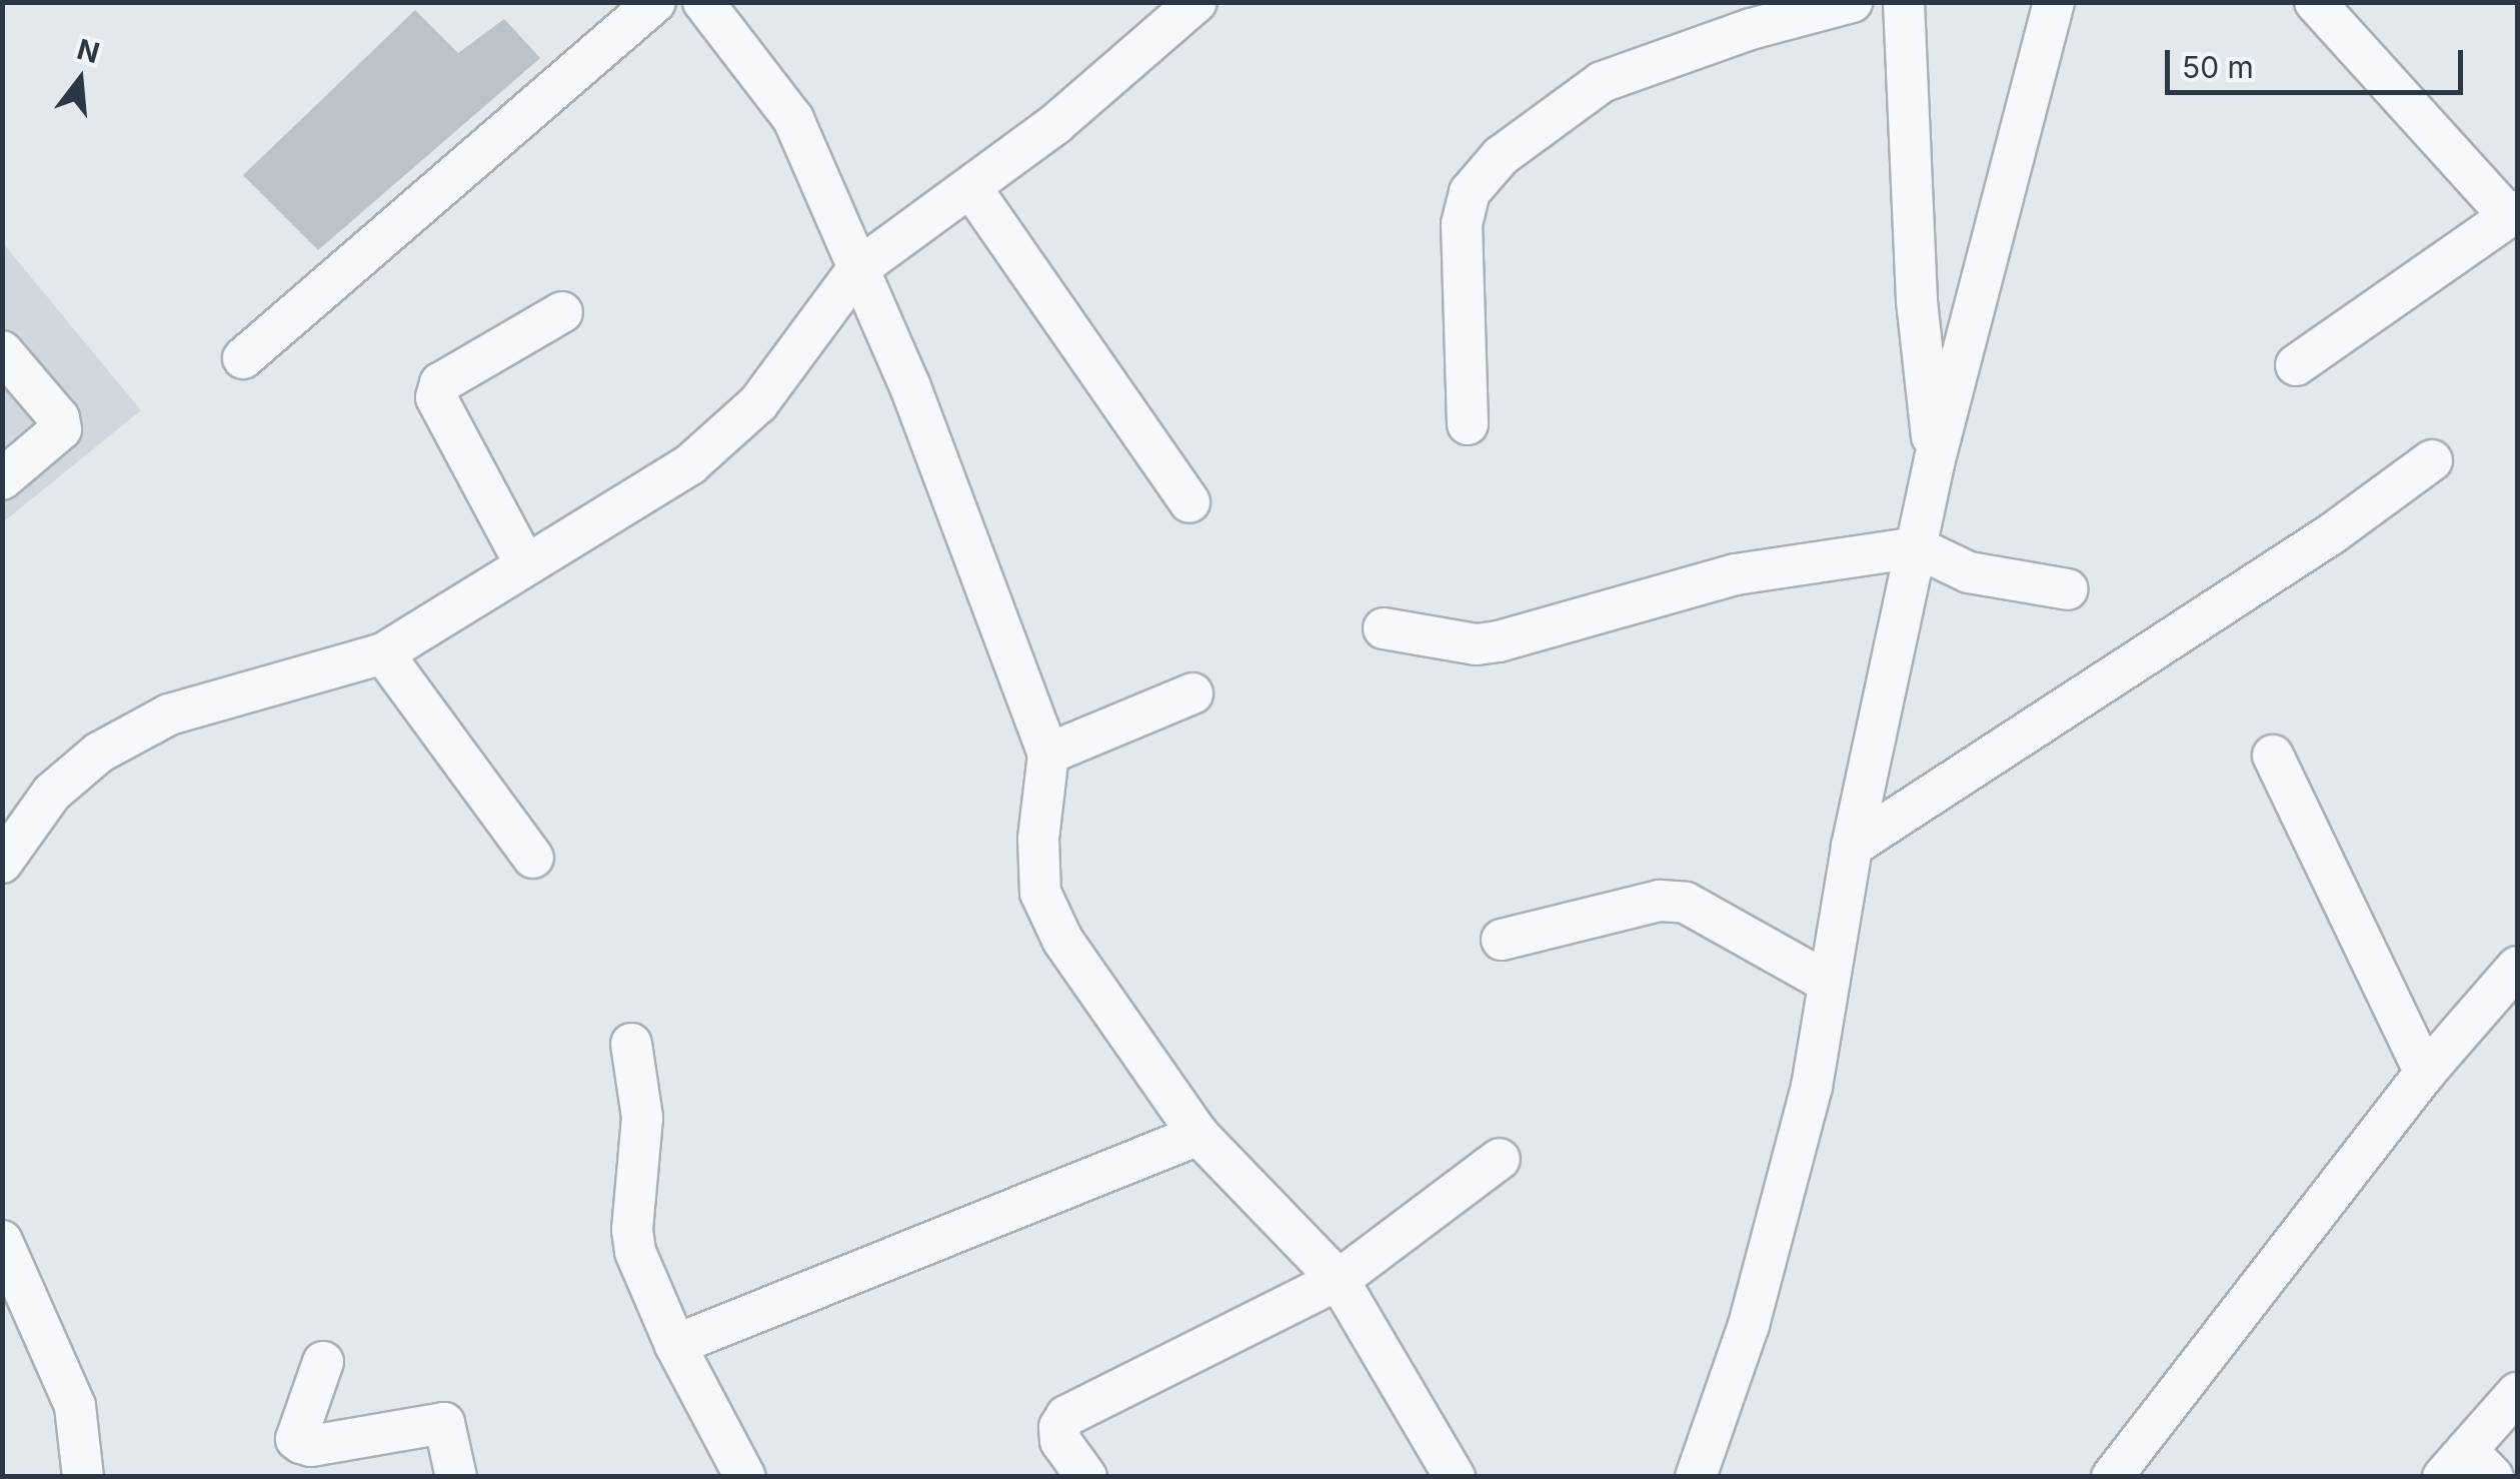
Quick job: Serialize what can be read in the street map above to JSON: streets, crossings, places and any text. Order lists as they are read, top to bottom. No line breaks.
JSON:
{"scale_bar":"50 m","north":"top"}
